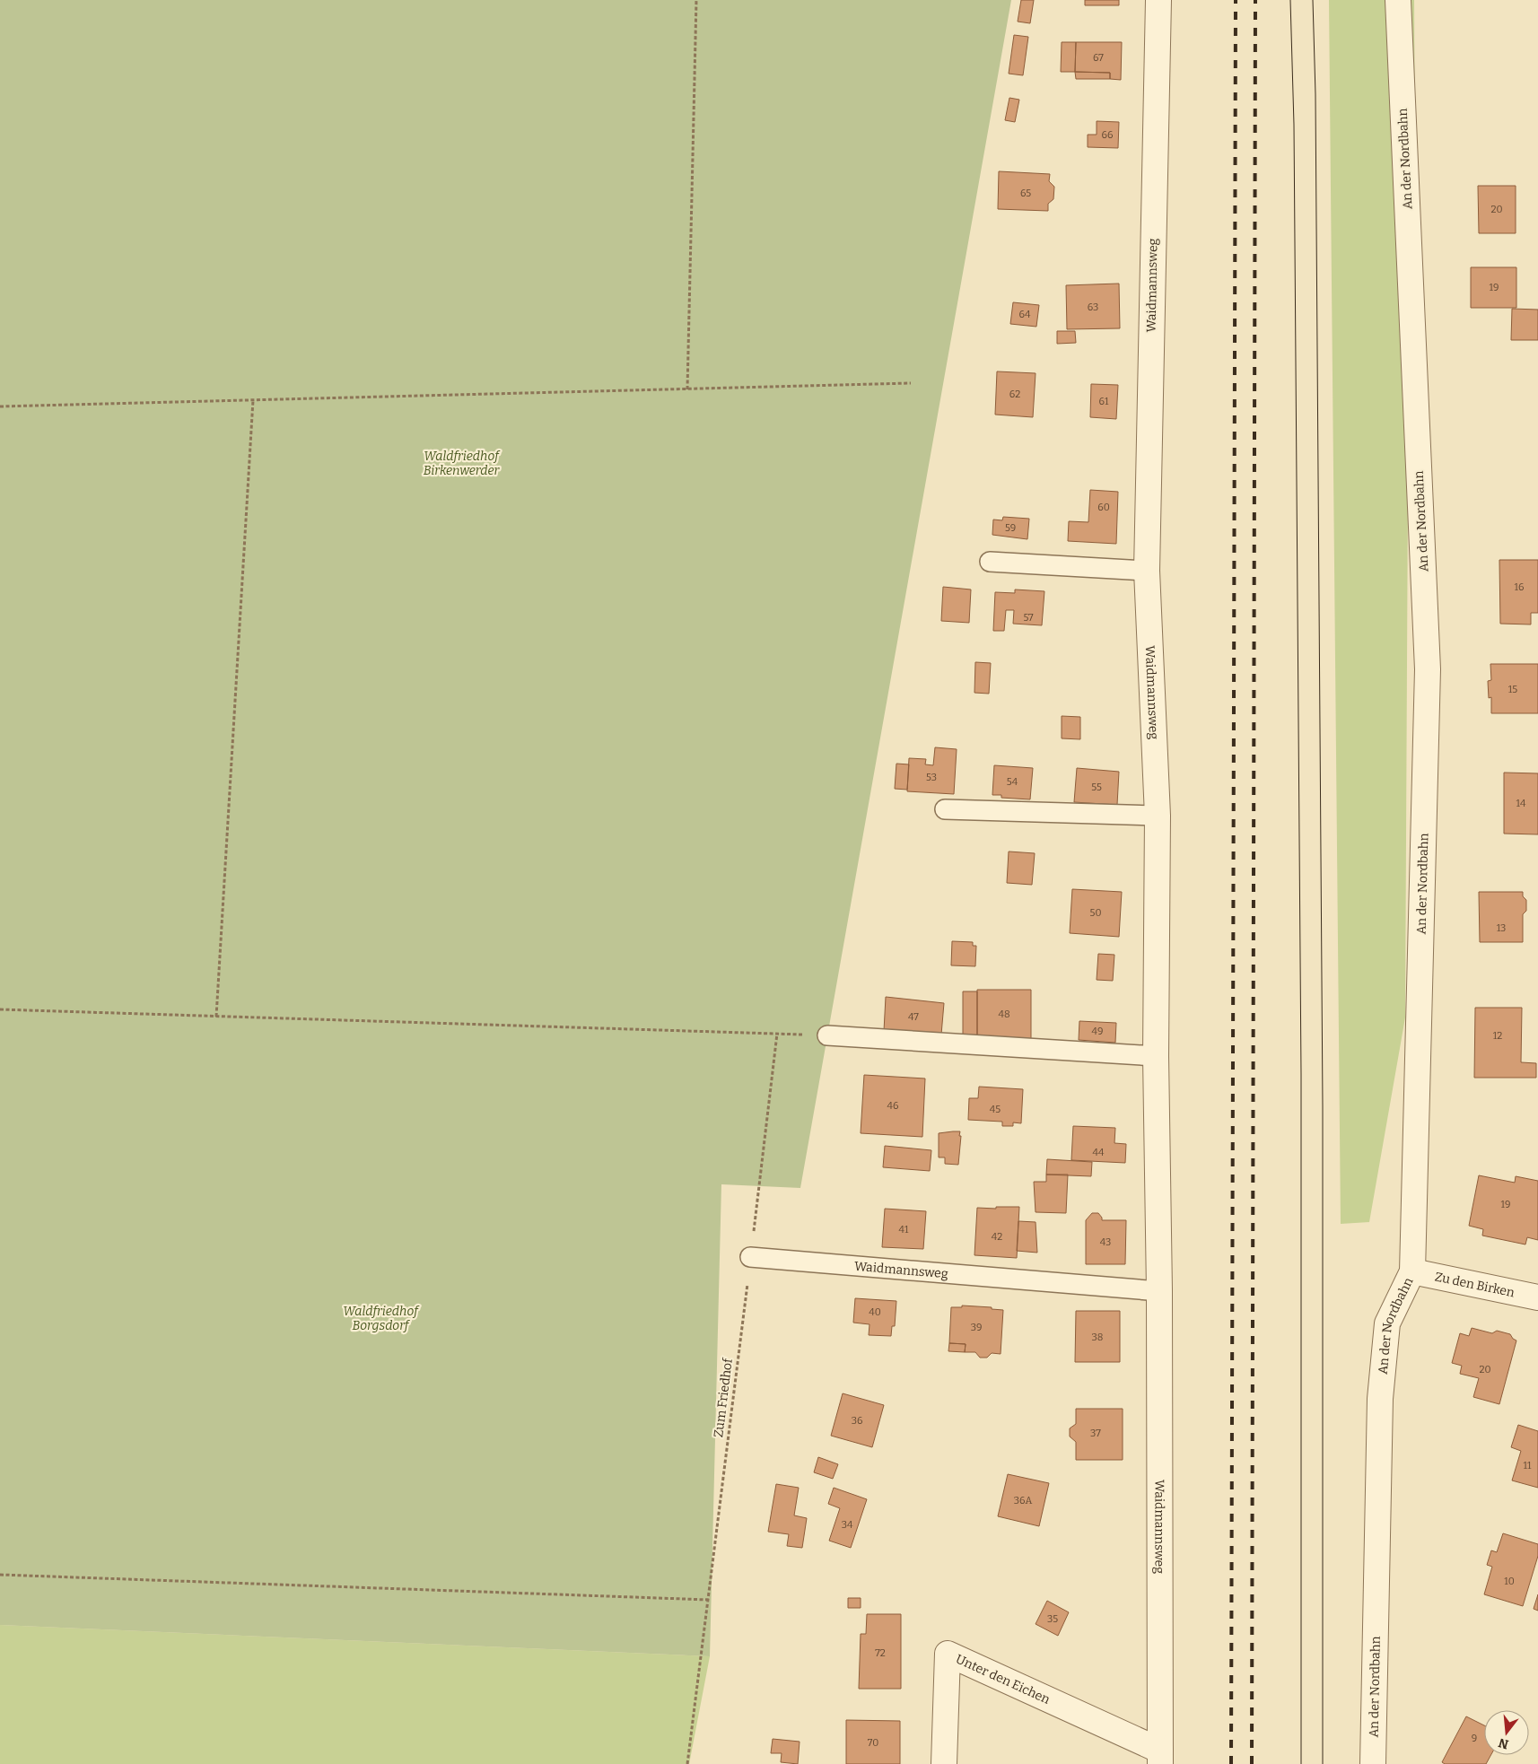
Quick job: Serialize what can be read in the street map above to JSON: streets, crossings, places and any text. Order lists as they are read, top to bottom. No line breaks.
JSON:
{"streets":{"street":["An der Nordbahn","Waidmannsweg","Zu den Birken","Unter den Eichen"],"path":["Zum Friedhof"]},"crossings":[["An der Nordbahn","Zu den Birken"],["Waidmannsweg","Zum Friedhof"],["Waidmannsweg","Unter den Eichen"]],"parks":["Waldfriedhof Birkenwerder","Waldfriedhof Borgsdorf"],"house_numbers":["67","66","65","20","19","63","64","62","61","60","59","16","57","15","53","54","55","14","50","13","48","47","49","12","46","45","44","19","41","42","43","40","39","38","20","36","37","11","36A","34","10","35","72","9","70"],"north":"bottom"}
